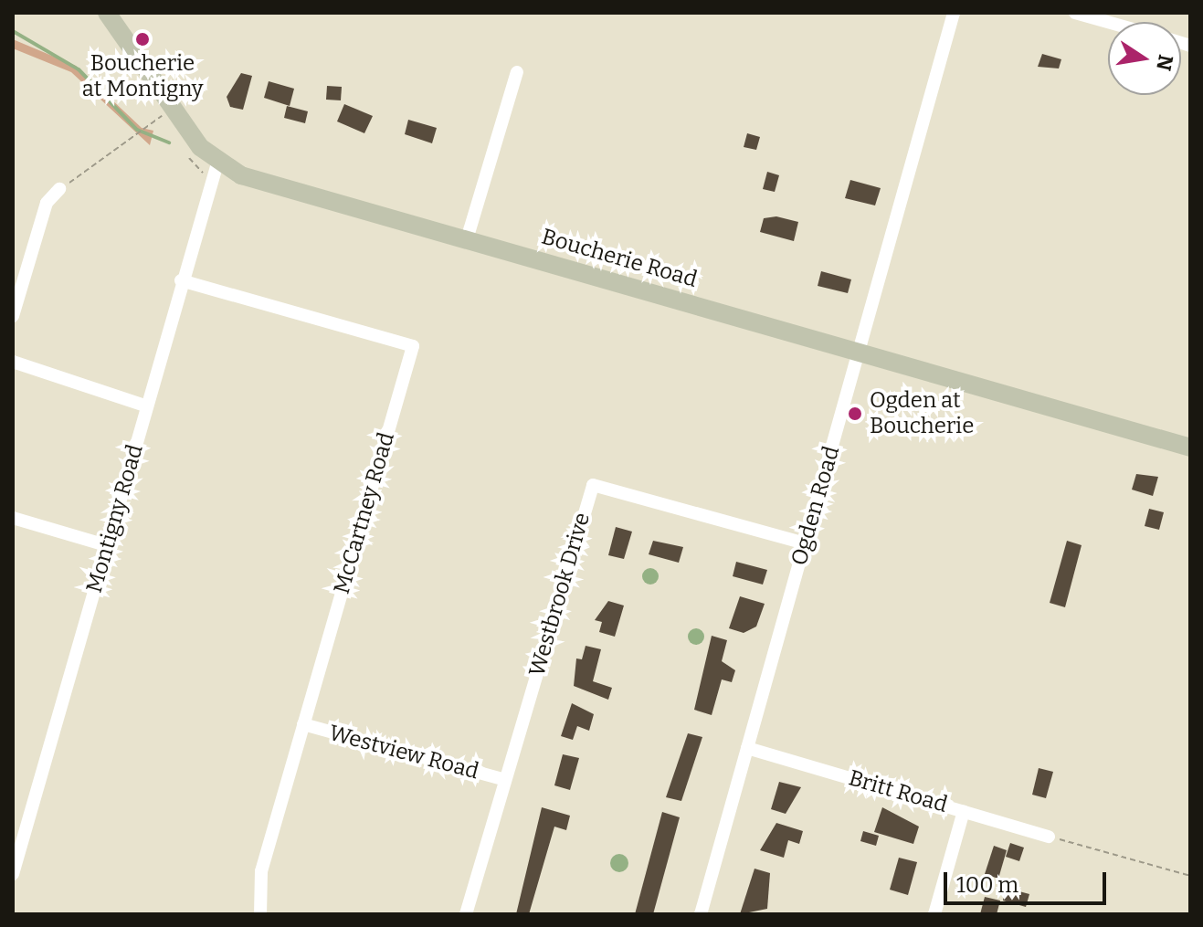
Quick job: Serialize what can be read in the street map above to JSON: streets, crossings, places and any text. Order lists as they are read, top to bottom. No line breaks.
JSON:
{"streets":{"main road":["Boucherie Road"],"street":["Ogden Road","McCartney Road","Montigny Road","Westbrook Drive","Westview Road","Britt Road"]},"crossings":[["Boucherie Road","Ogden Road"],["Boucherie Road","Montigny Road"],["Ogden Road","Westbrook Drive"],["Ogden Road","Britt Road"],["McCartney Road","Montigny Road"],["McCartney Road","Westview Road"],["Westbrook Drive","Westview Road"]],"places":["Boucherie at Montigny","Ogden at Boucherie"],"scale_bar":"100 m","north":"right"}
